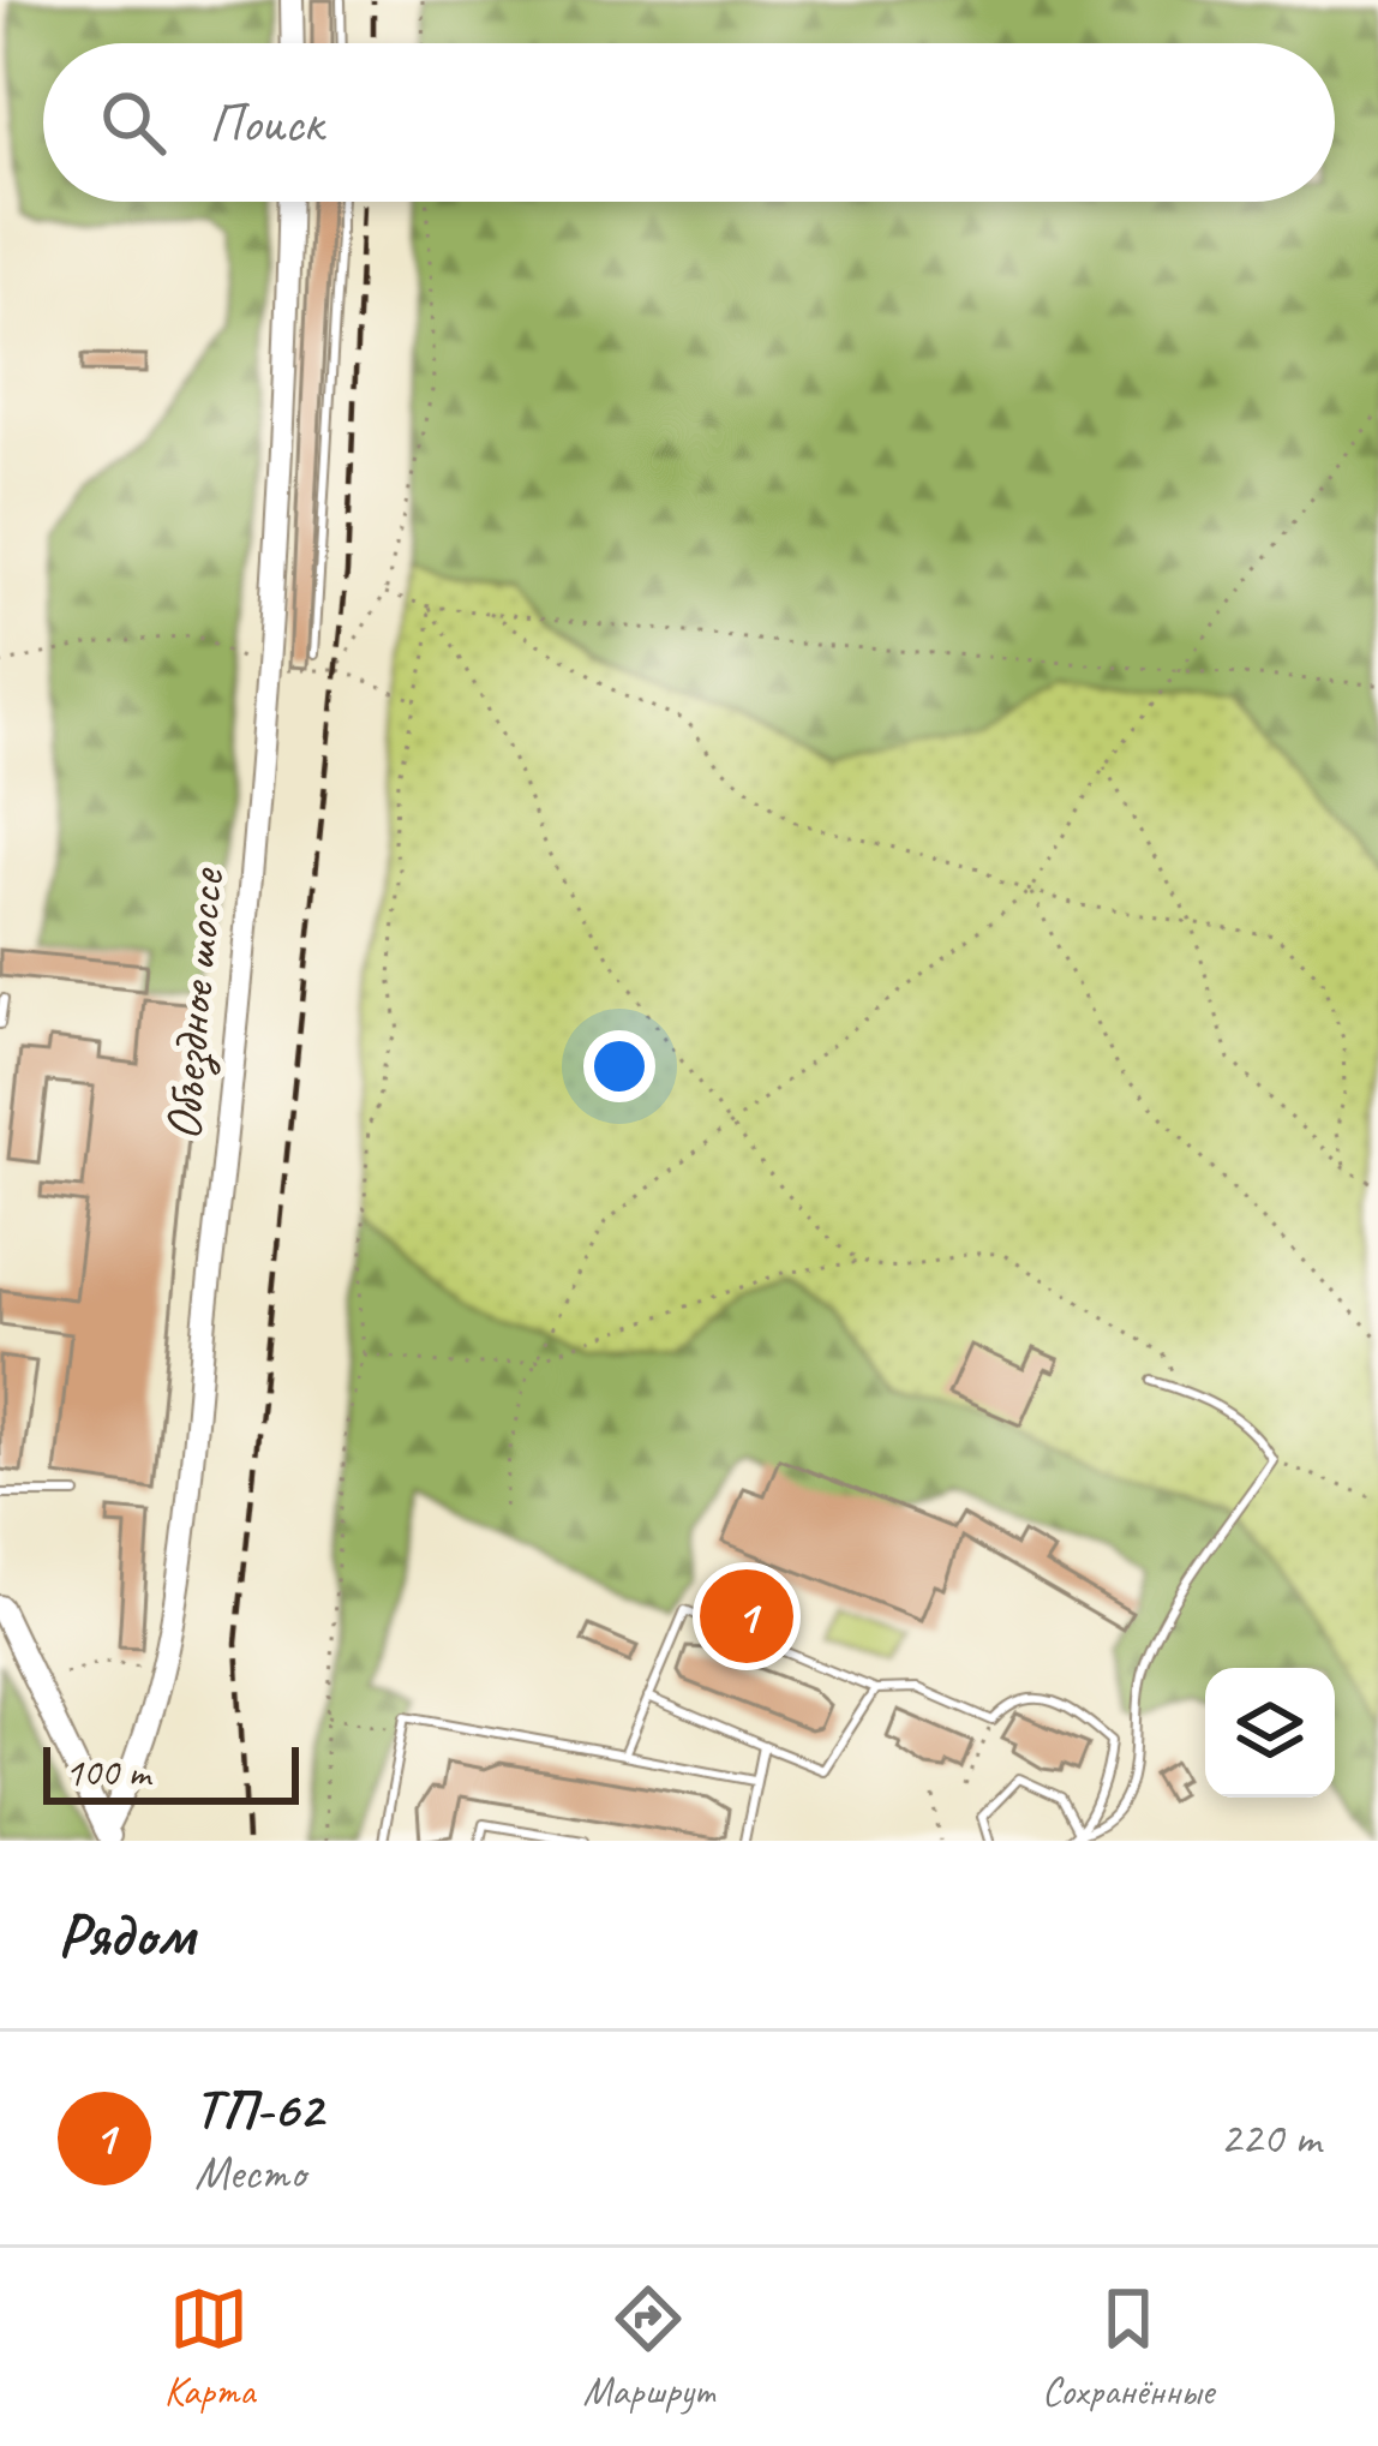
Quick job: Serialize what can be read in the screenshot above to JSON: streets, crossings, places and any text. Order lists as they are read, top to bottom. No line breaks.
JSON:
{"streets":{"main road":["Объездное шоссе"]},"scale_bar":"100 m","page":{"search":"Поиск","pins":"1","scale":"100 m","heading":"Рядом","list":[{"mark":"1","name":"ТП-62","note":"Место","value":"220 m"}],"nav":["Карта","Маршрут","Сохранённые"]}}
